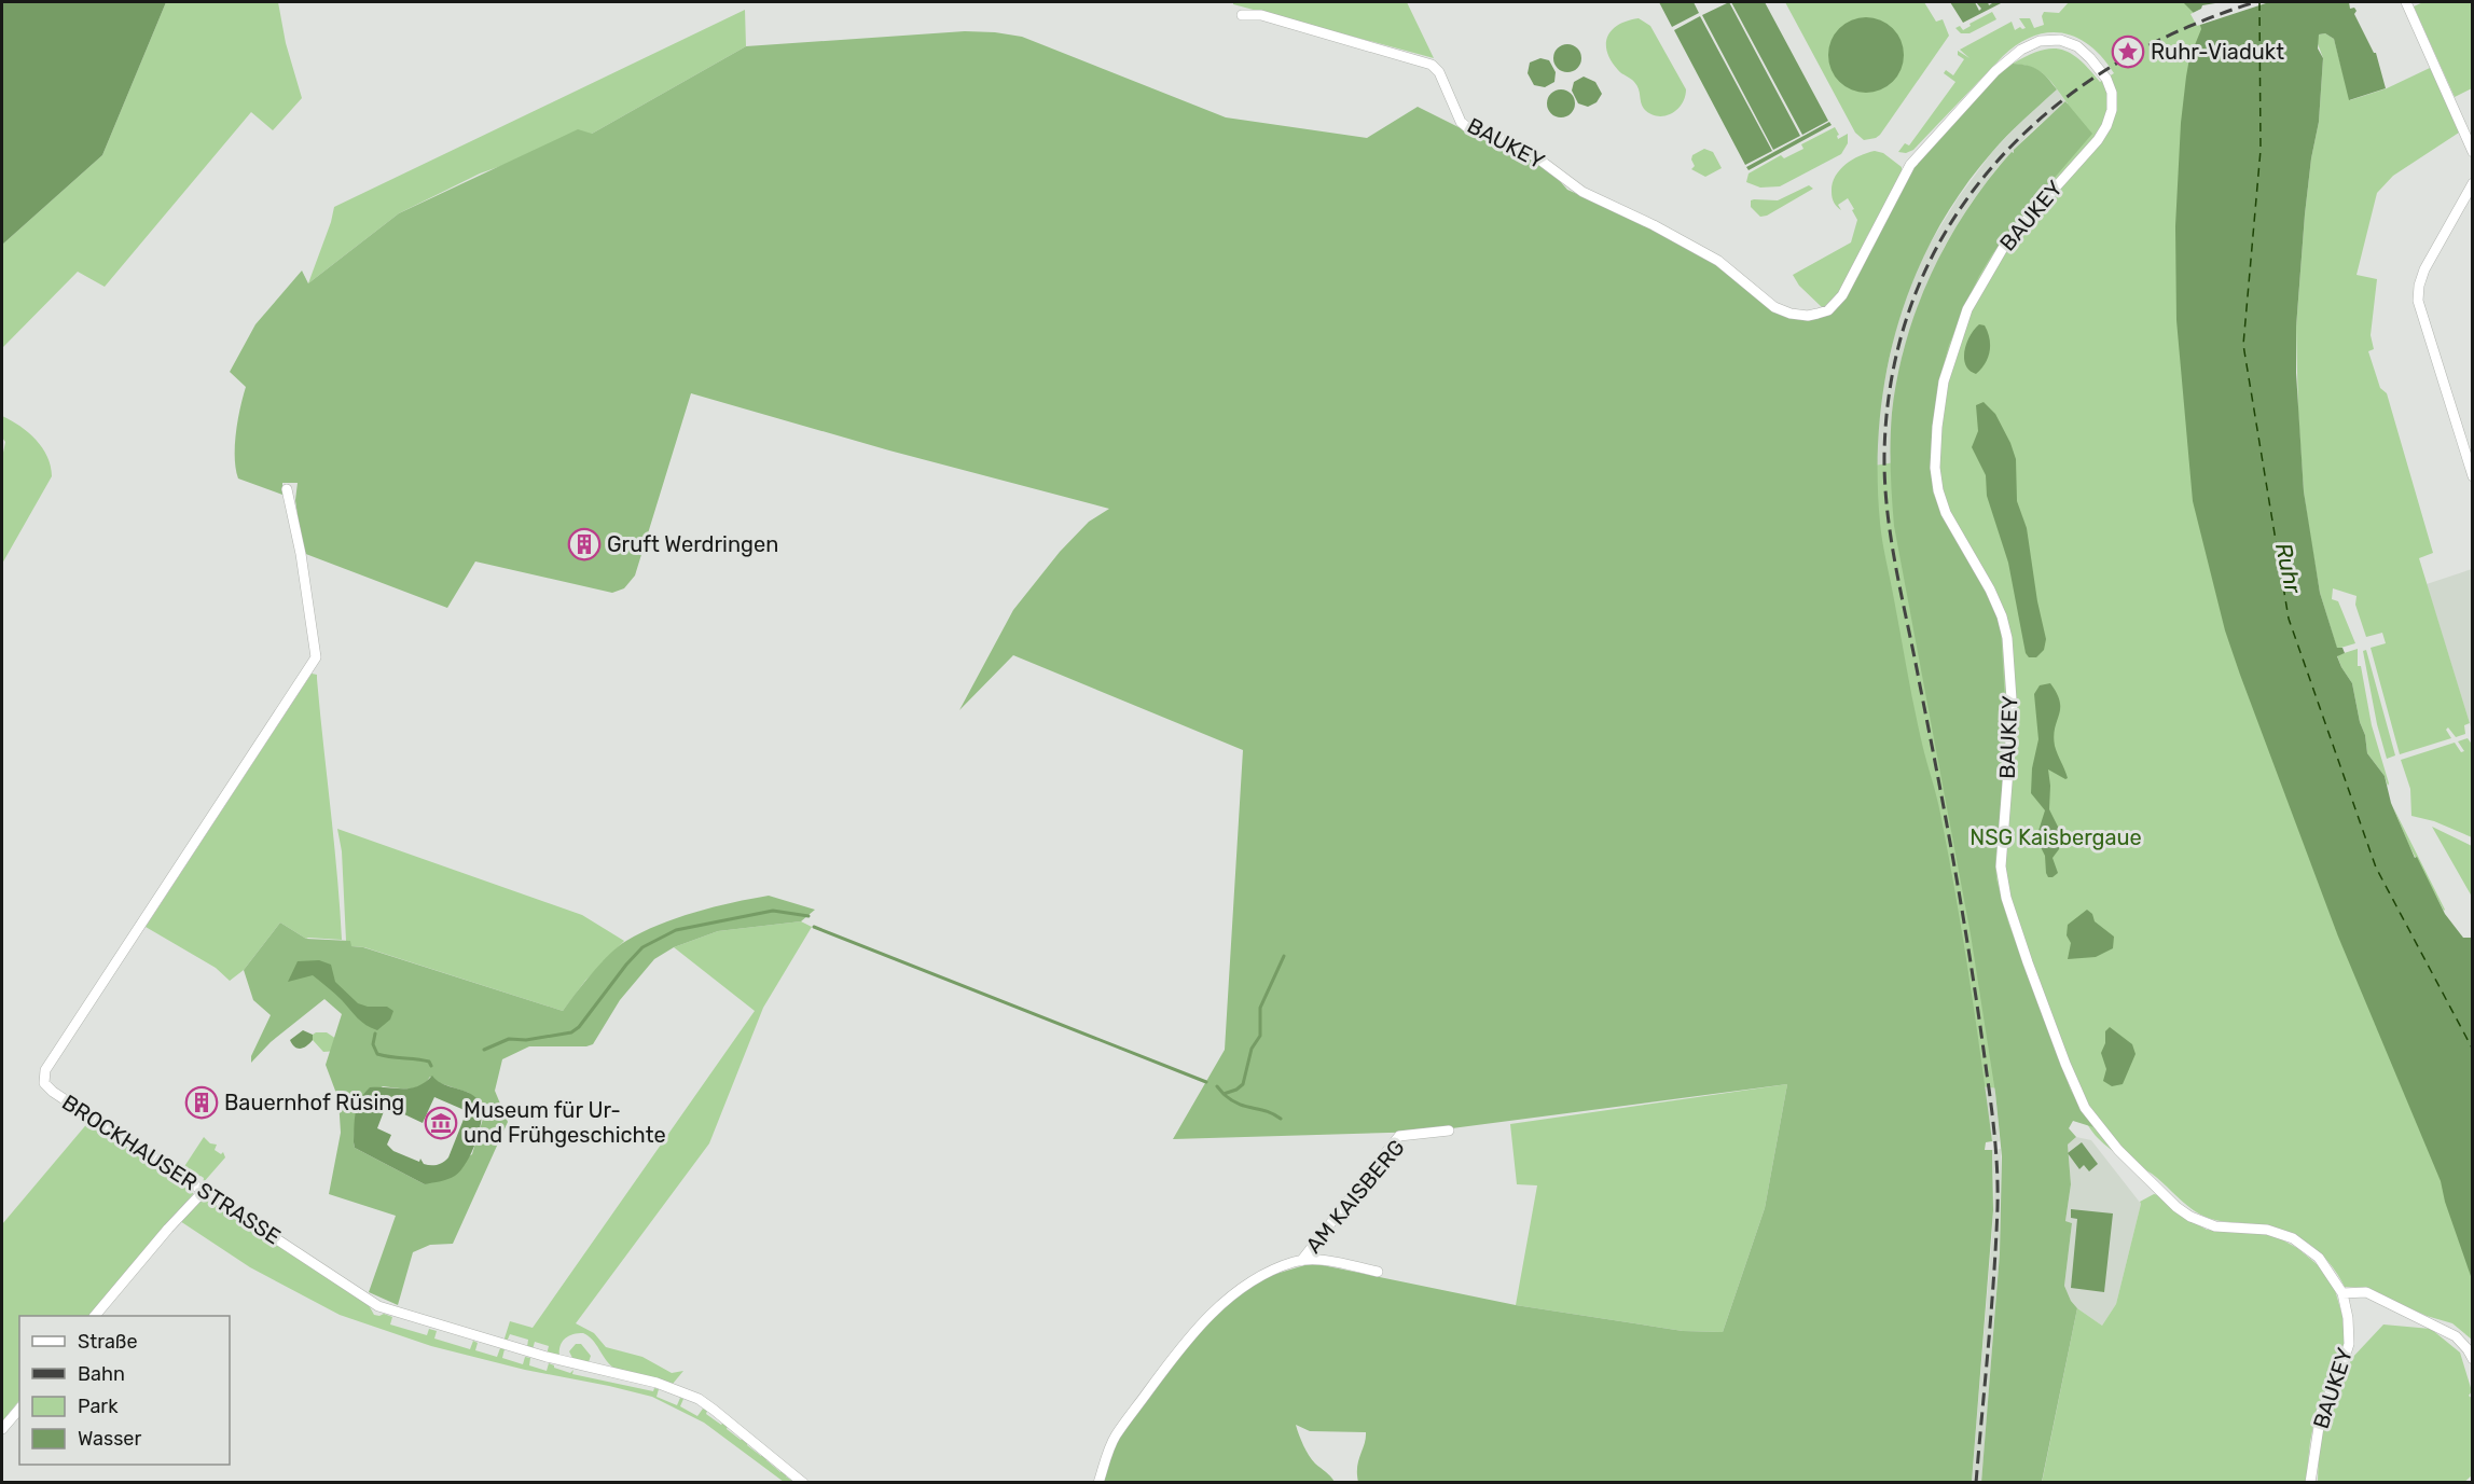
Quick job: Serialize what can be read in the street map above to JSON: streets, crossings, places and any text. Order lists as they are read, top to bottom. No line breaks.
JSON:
{"streets":{"street":["BAUKEY","BROCKHAUSER STRASSE","AM KAISBERG"]},"water":["Ruhr"],"parks":["NSG Kaisbergaue"],"places":{"place":["Ruhr-Viadukt"],"building":["Gruft Werdringen","Bauernhof Rüsing"],"museum":["Museum für Ur- und Frühgeschichte"]},"legend":["Straße","Bahn","Park","Wasser"]}
